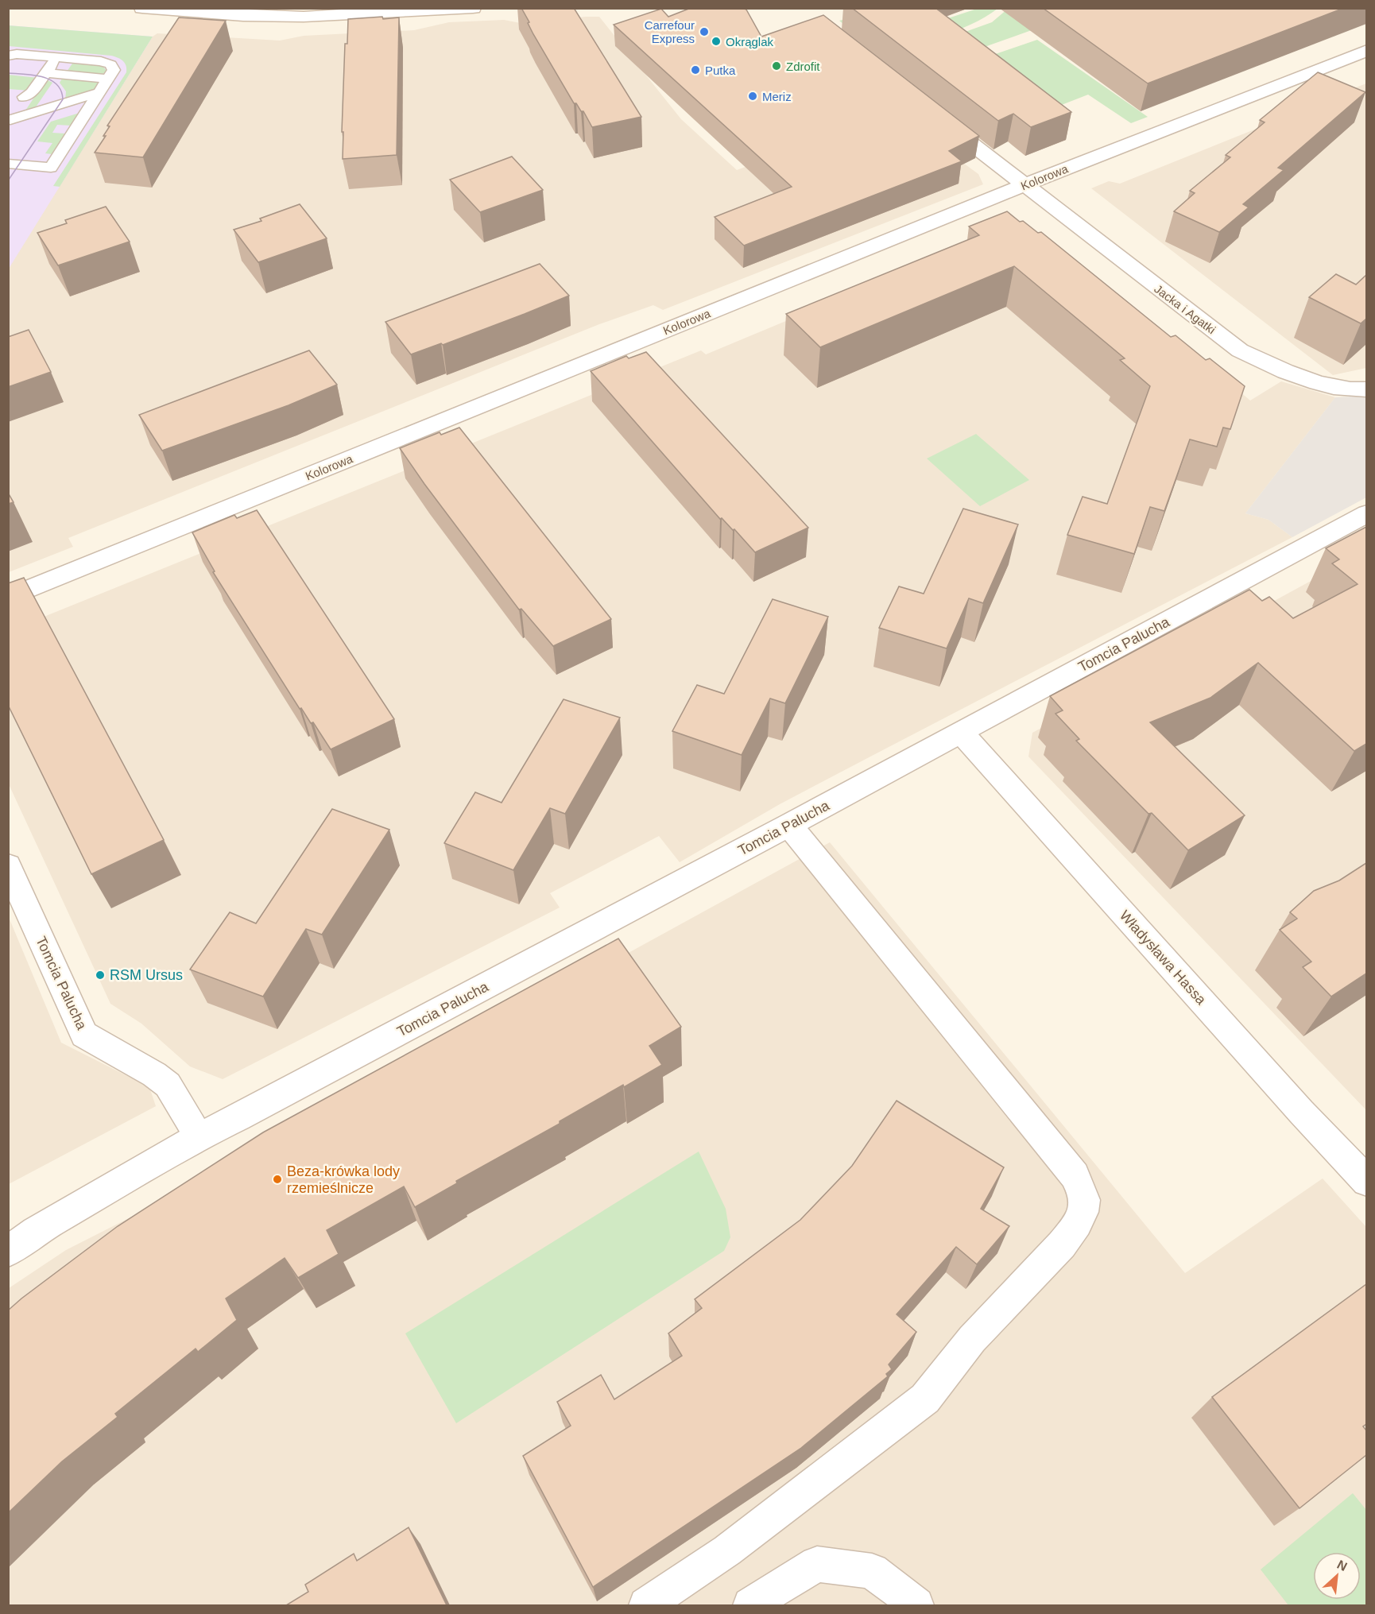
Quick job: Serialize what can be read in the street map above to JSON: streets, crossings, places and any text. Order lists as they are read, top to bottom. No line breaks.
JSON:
{"streets":{"street":["Kolorowa","Jacka i Agatki","Tomcia Palucha","Władysława Hassa"]},"crossings":[["Kolorowa","Jacka i Agatki"],["Tomcia Palucha","Władysława Hassa"]],"places":["Carrefour Express","Okrąglak","Zdrofit","Putka","Meriz","RSM Ursus","Beza-krówka lody rzemieślnicze"],"north":"top right"}
